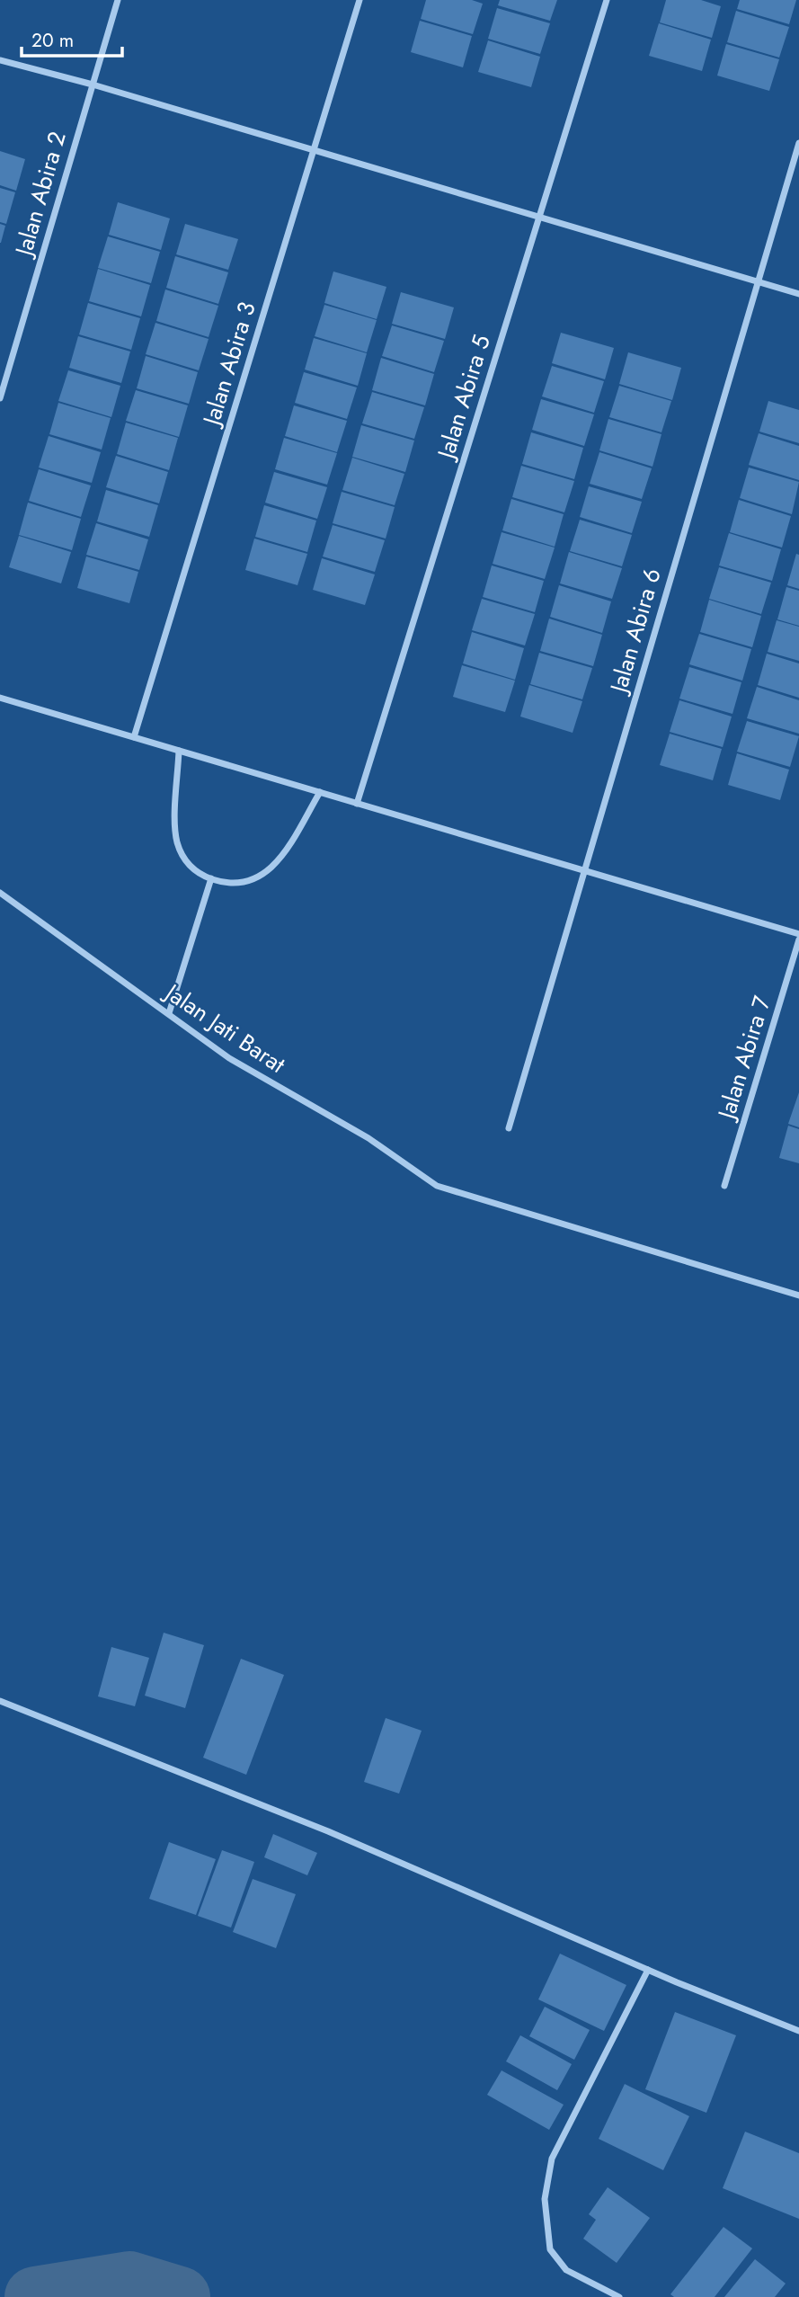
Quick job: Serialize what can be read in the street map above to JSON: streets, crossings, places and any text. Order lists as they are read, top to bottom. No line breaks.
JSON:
{"streets":{"street":["Jalan Abira 2","Jalan Abira 3","Jalan Abira 5","Jalan Abira 6","Jalan Jati Barat","Jalan Abira 7"]},"scale_bar":"20 m"}
